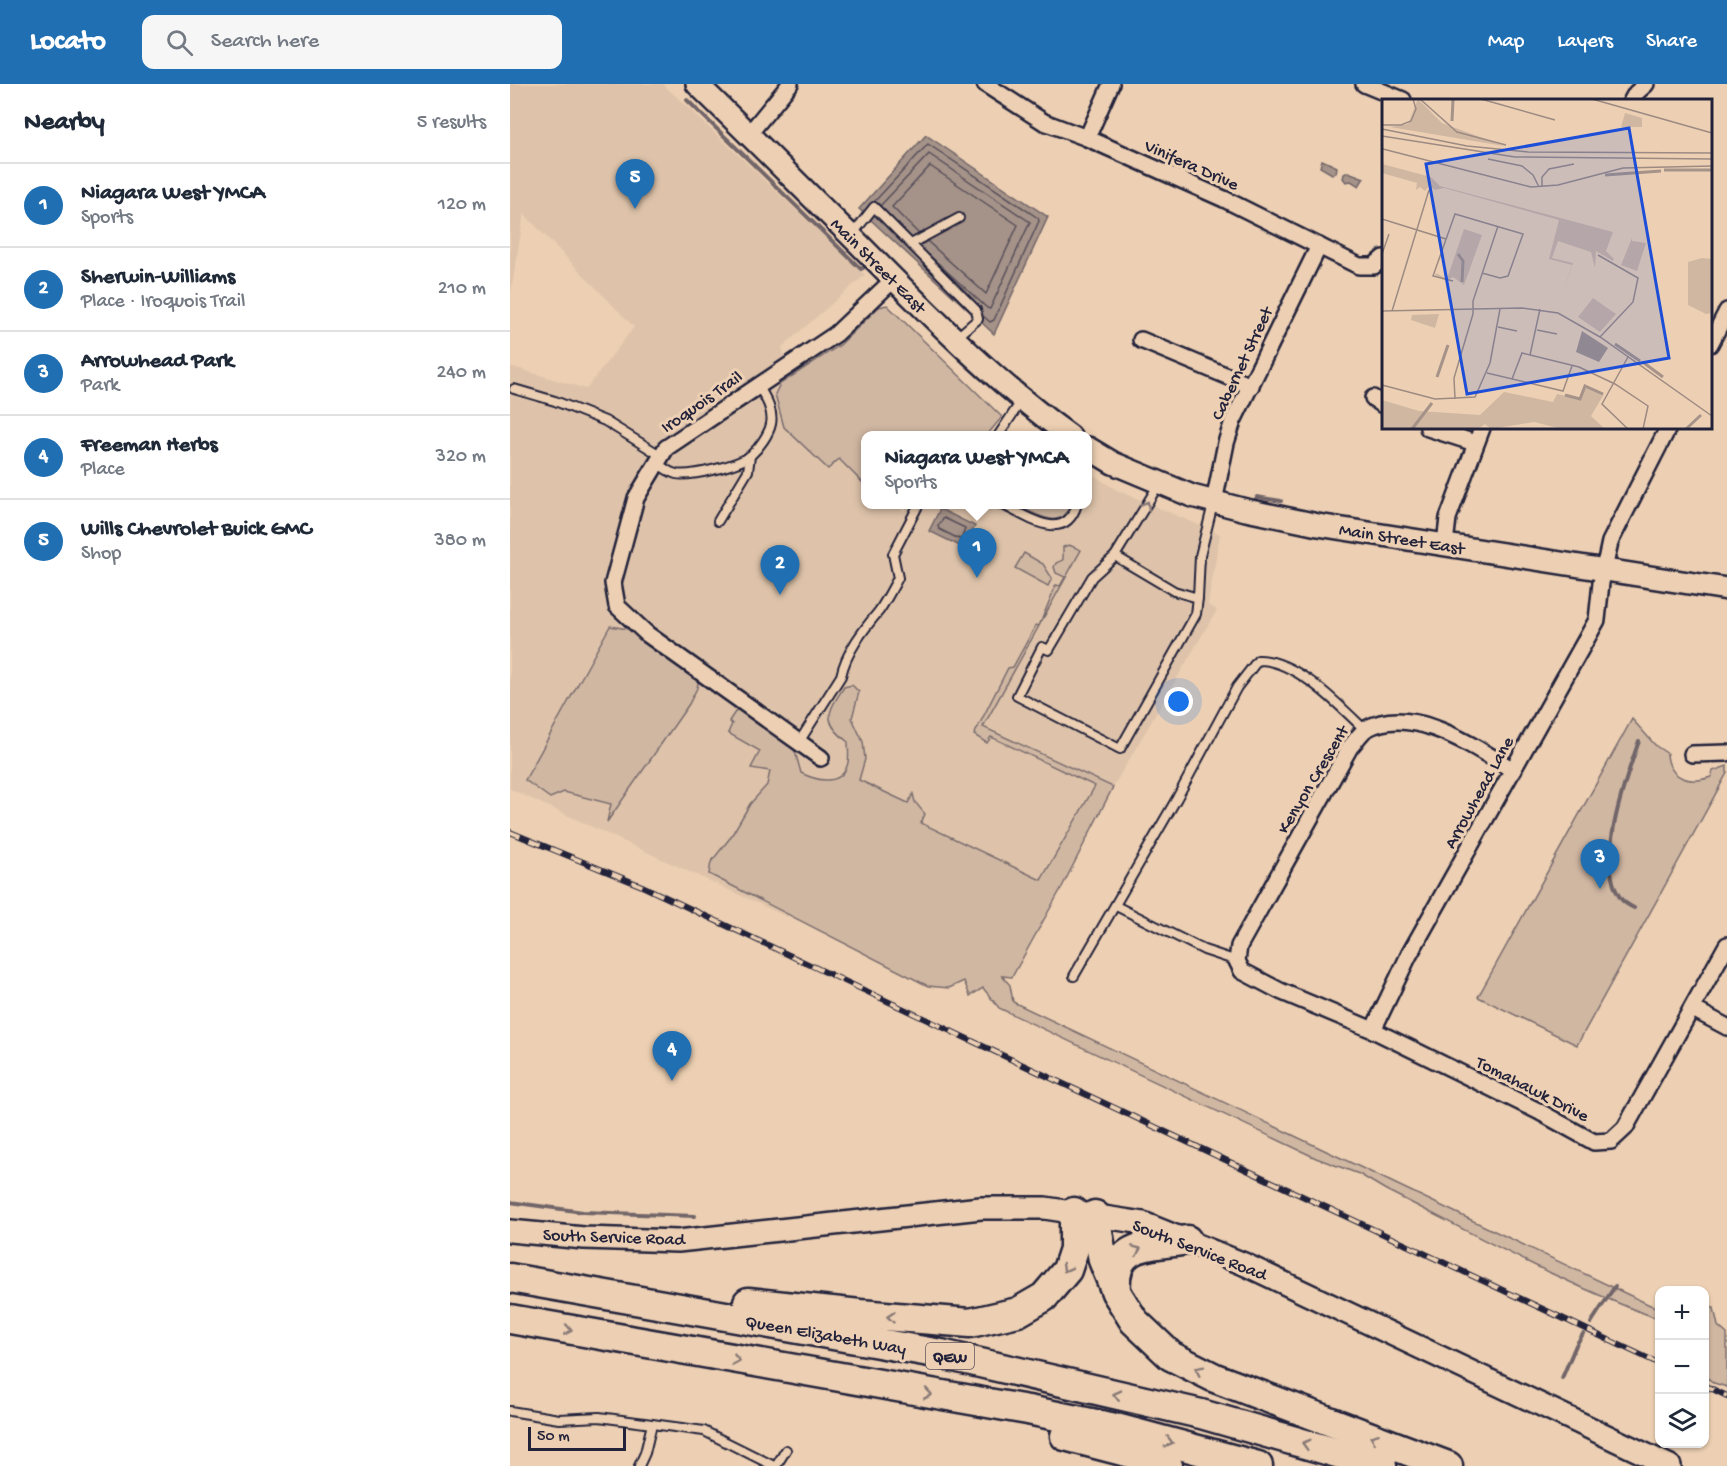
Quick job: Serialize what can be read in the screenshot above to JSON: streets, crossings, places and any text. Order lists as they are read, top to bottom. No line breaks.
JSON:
{"streets":{"highway":["Queen Elizabeth Way","QEW"],"street":["Vinifera Drive","Main Street East","Cabernet Street","Iroquois Trail","Kenyon Crescent","Arrowhead Lane","Tomahawk Drive","South Service Road"]},"crossings":[["Vinifera Drive","Cabernet Street"],["Main Street East","Cabernet Street"],["Main Street East","Iroquois Trail"],["Main Street East","Arrowhead Lane"],["Kenyon Crescent","Arrowhead Lane"],["Kenyon Crescent","Tomahawk Drive"],["Arrowhead Lane","Tomahawk Drive"]],"scale_bar":"50 m","page":{"header":"Locato","search":"Search here","nav":["Map","Layers","Share"],"heading":["Nearby","5 results"],"pins":["5","1","2","3","4"],"list":[{"mark":"1","name":"Niagara West YMCA","note":"Sports","value":"120 m"},{"mark":"2","name":"Sherwin-Williams","note":"Place · Iroquois Trail","value":"210 m"},{"mark":"3","name":"Arrowhead Park","note":"Park","value":"240 m"},{"mark":"4","name":"Freeman Herbs","note":"Place","value":"320 m"},{"mark":"5","name":"Wills Chevrolet Buick GMC","note":"Shop","value":"380 m"}],"popup":["Niagara West YMCA","Sports"],"map_buttons":["+","−"],"scale":"50 m"}}
